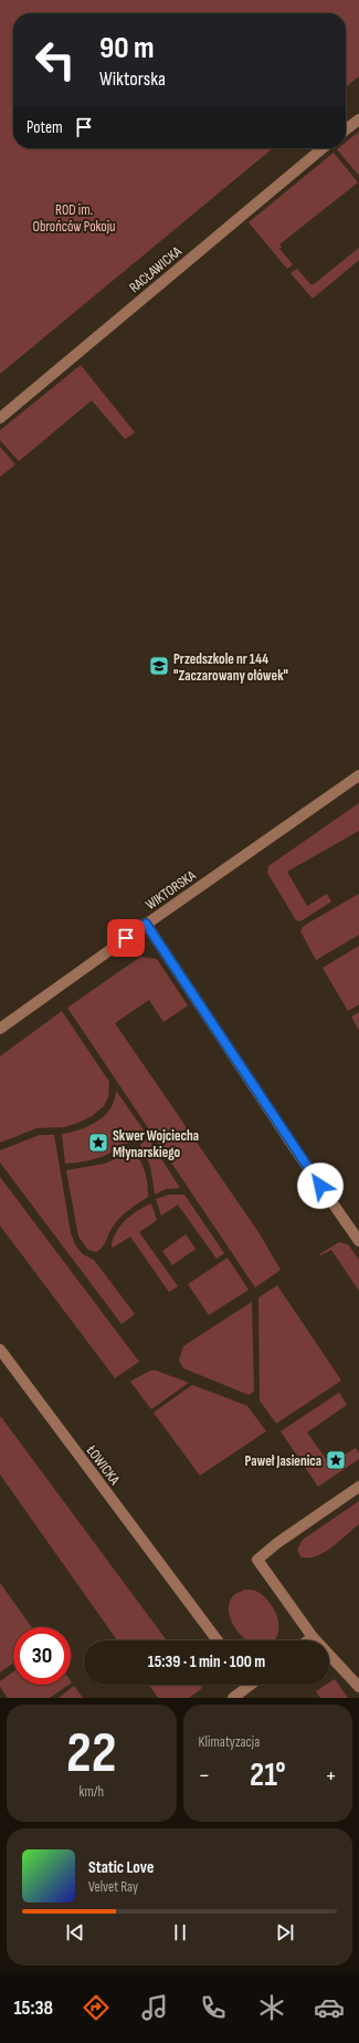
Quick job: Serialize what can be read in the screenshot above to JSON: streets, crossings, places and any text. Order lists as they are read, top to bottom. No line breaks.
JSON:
{"streets":{"street":["RACŁAWICKA","WIKTORSKA","ŁOWICKA"]},"parks":["ROD im. Obrońców Pokoju"],"places":{"school or university":["Przedszkole nr 144 \"Zaczarowany ołówek\""],"place":["Skwer Wojciecha Młynarskiego","Paweł Jasienica"]},"page":{"turn":["90 m","Wiktorska"],"then":"Potem","limit":"30","trip":"15:39 · 1 min · 100 m","tile":[["22","km/h"],"Klimatyzacja"],"heat":["−","21°","+"],"song":["Static Love","Velvet Ray"],"tabs":"15:38"}}
